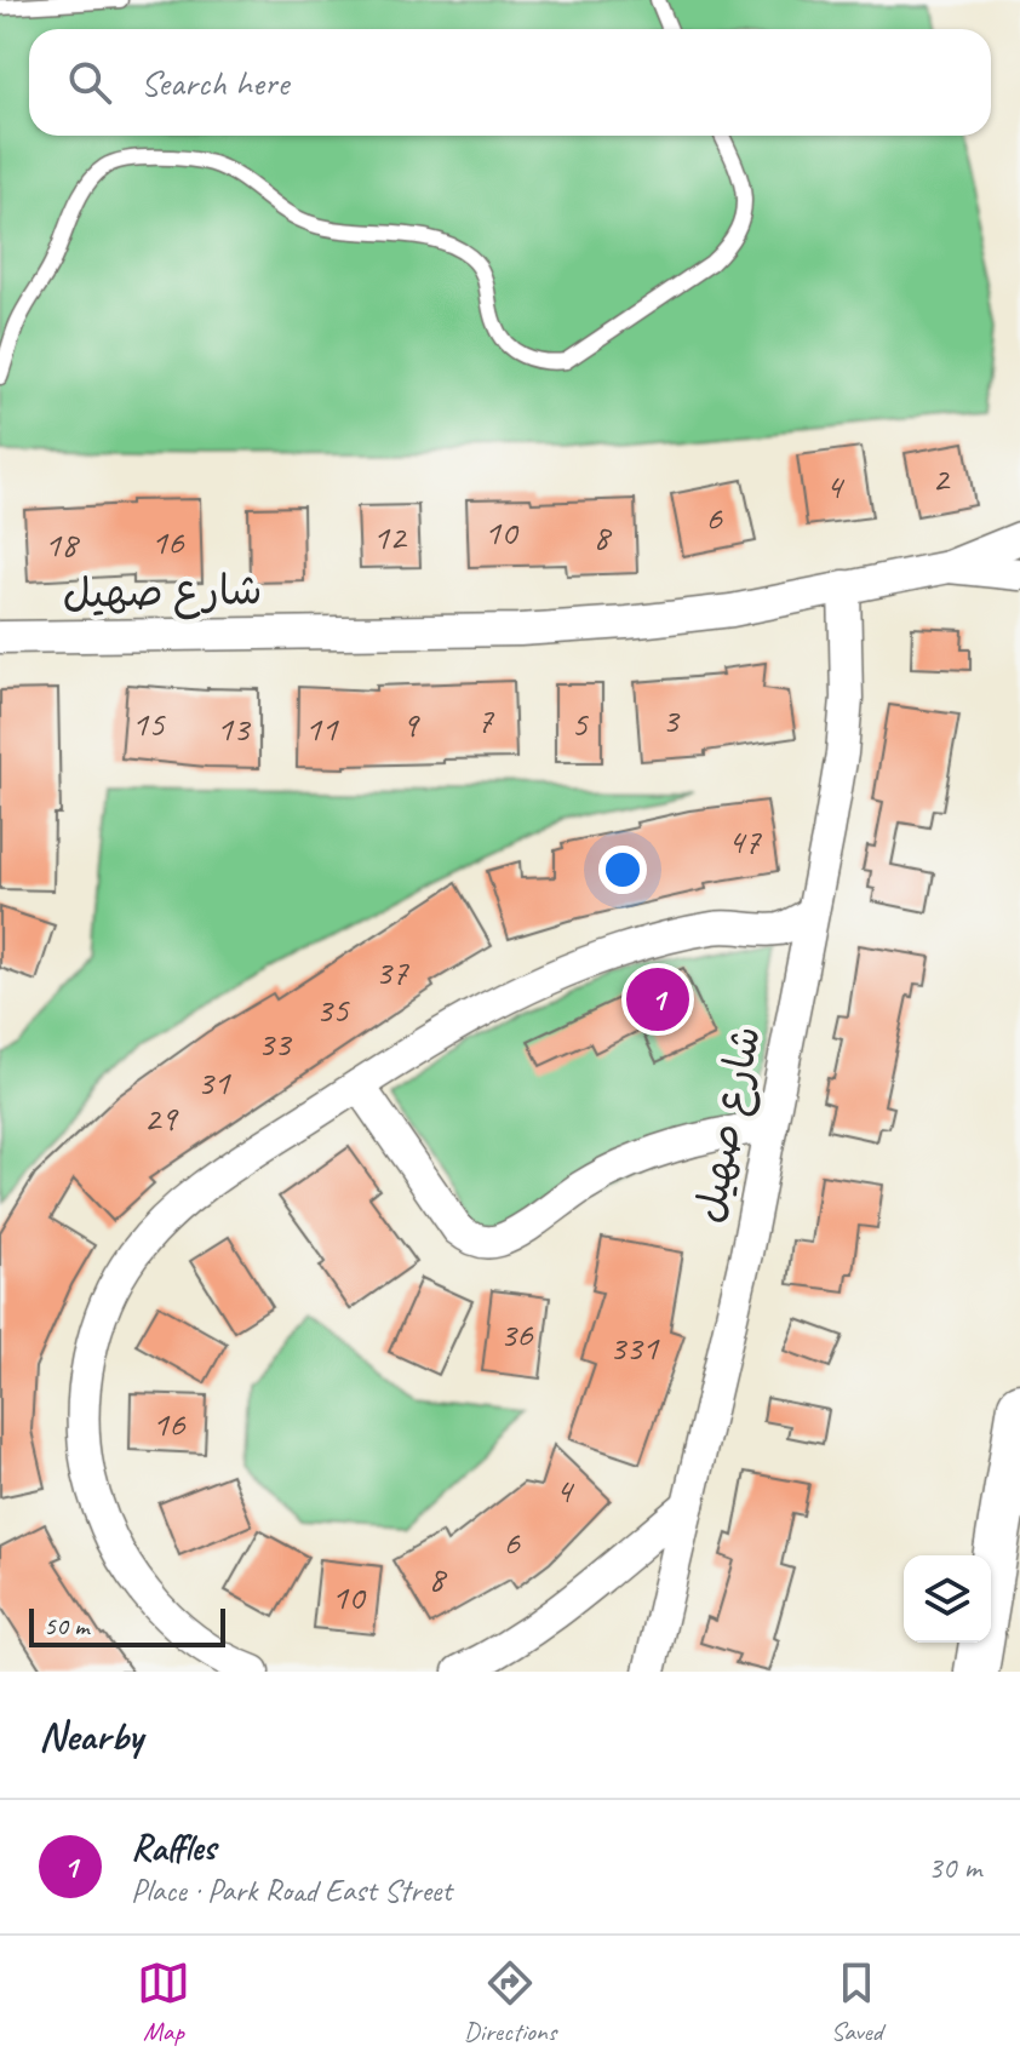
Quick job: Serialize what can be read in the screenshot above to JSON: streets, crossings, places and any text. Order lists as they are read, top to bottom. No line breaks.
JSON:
{"streets":{"street":["شارع صهيل"]},"house_numbers":["2","4","6","10","12","8","16","18","7","3","15","5","9","13","11","47","37","35","33","31","29","36","331","16","4","6","8","10"],"scale_bar":"50 m","page":{"search":"Search here","pins":"1","scale":"50 m","heading":"Nearby","list":[{"mark":"1","name":"Raffles","note":"Place · Park Road East Street","value":"30 m"}],"nav":["Map","Directions","Saved"]}}
